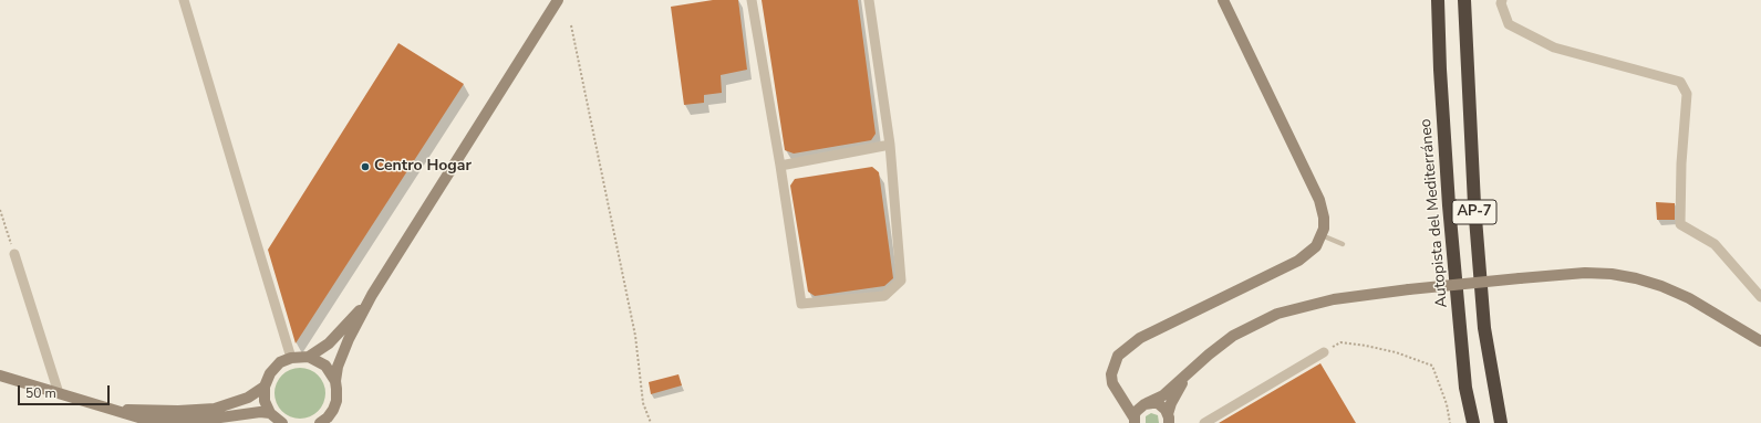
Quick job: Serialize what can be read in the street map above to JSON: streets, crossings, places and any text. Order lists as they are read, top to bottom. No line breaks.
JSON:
{"streets":{"highway":["AP-7","Autopista del Mediterráneo"]},"places":["Centro Hogar"],"scale_bar":"50 m"}
